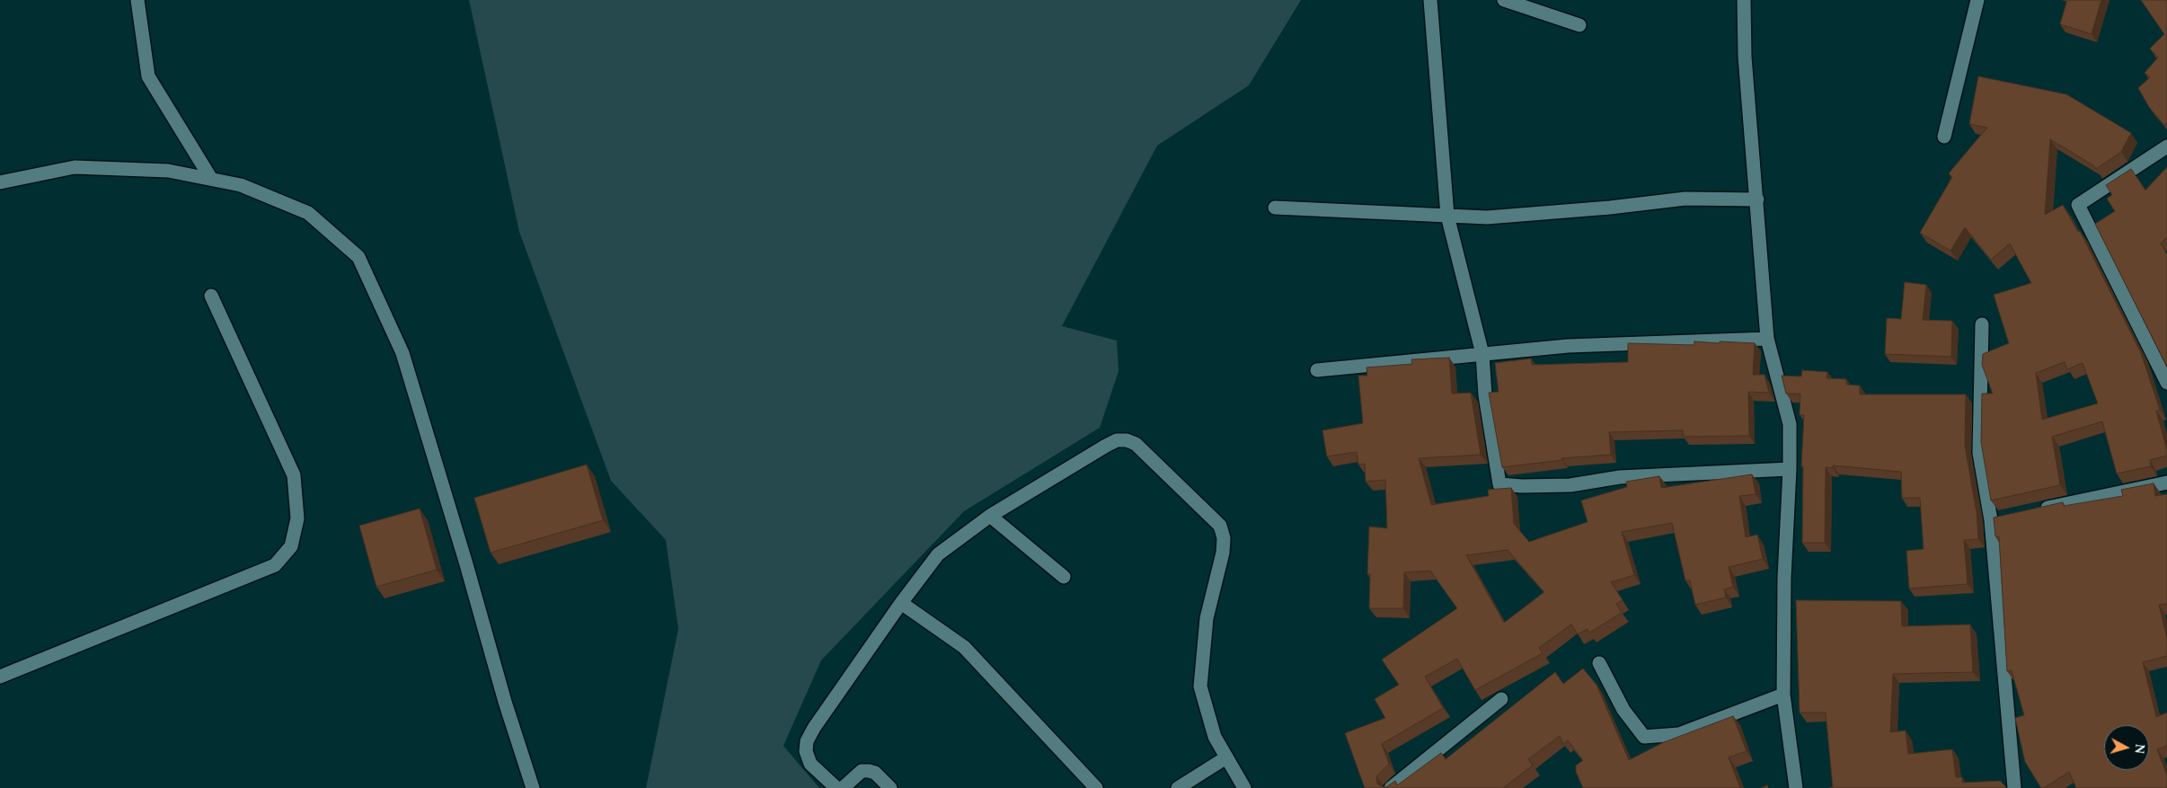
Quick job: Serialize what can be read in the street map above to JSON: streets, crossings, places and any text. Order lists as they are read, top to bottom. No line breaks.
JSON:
{"north":"right"}
